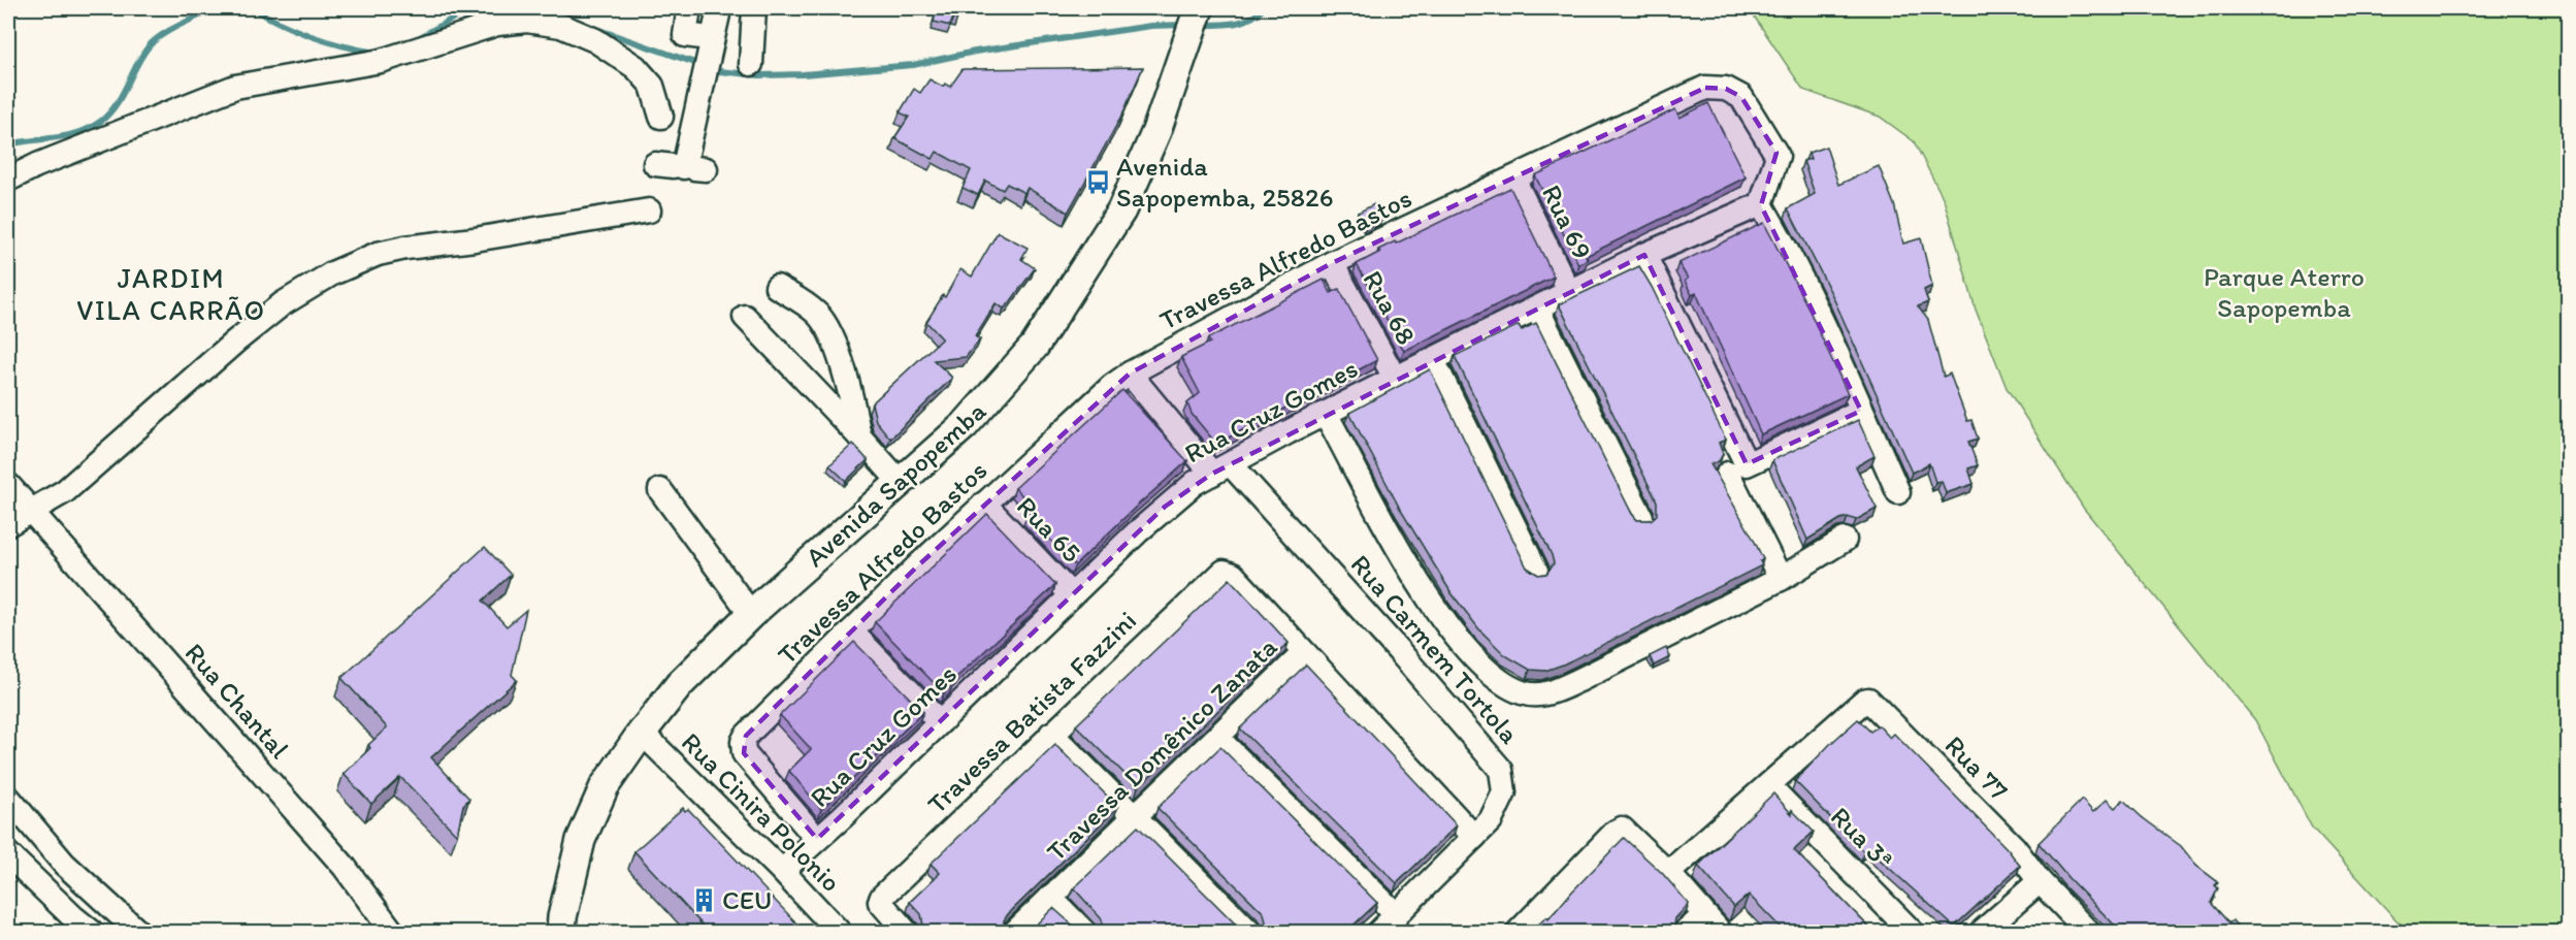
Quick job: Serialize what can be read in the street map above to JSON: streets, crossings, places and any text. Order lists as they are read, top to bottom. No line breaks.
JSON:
{"streets":{"main road":["Avenida Sapopemba"],"street":["Rua 69","Travessa Alfredo Bastos","Rua 68","Rua Cruz Gomes","Rua 65","Rua Carmem Tortola","Rua Chantal","Travessa Batista Fazzini","Travessa Domênico Zanata","Rua 77","Rua Cinira Polonio","Rua 3ª"]},"crossings":[["Rua 69","Travessa Alfredo Bastos"],["Rua 69","Rua Cruz Gomes"],["Travessa Alfredo Bastos","Rua 68"],["Travessa Alfredo Bastos","Rua Cruz Gomes"],["Travessa Alfredo Bastos","Rua 65"],["Travessa Alfredo Bastos","Rua Carmem Tortola"],["Rua 68","Rua Cruz Gomes"],["Rua Cruz Gomes","Rua 65"],["Rua Cruz Gomes","Rua Carmem Tortola"],["Rua Cruz Gomes","Rua Cinira Polonio"],["Avenida Sapopemba","Rua Cinira Polonio"],["Rua Carmem Tortola","Travessa Domênico Zanata"],["Travessa Batista Fazzini","Travessa Domênico Zanata"],["Rua 77","Rua 3ª"]],"districts":["JARDIM VILA CARRÃO"],"parks":["Parque Aterro Sapopemba"],"places":{"bus stop":["Avenida Sapopemba, 25826"],"building":["CEU"]}}
